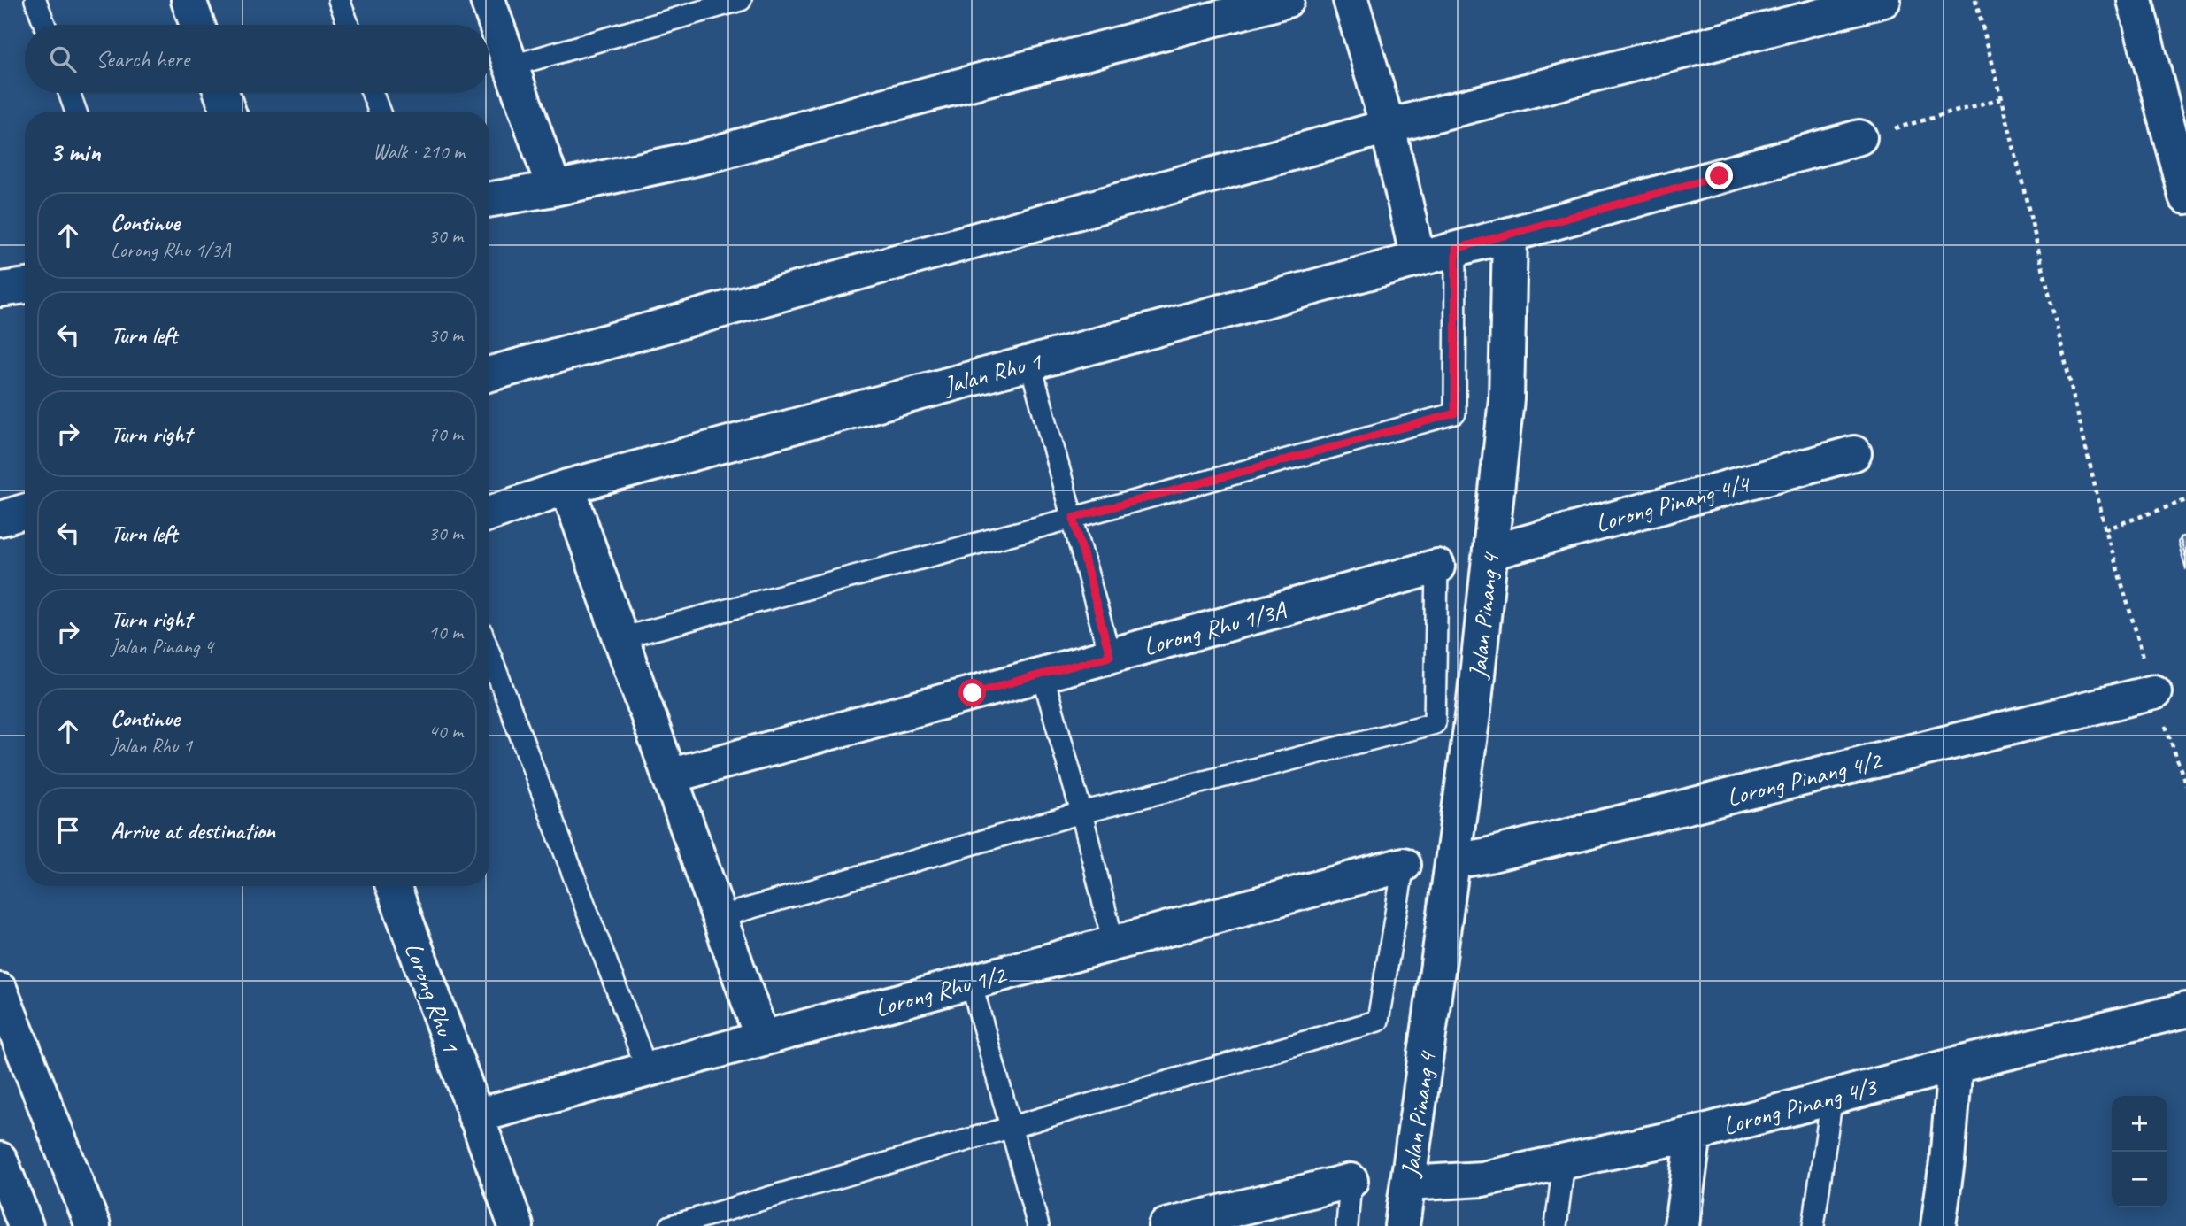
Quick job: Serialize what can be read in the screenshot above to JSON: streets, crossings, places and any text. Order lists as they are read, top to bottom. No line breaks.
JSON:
{"streets":{"main road":["Jalan Rhu 1","Lorong Pinang 4/4","Jalan Pinang 4","Lorong Rhu 1/3A","Lorong Pinang 4/2","Lorong Rhu 1/2","Lorong Rhu 1","Lorong Pinang 4/3"]},"crossings":[["Lorong Pinang 4/4","Jalan Pinang 4"],["Jalan Pinang 4","Lorong Pinang 4/2"],["Jalan Pinang 4","Lorong Pinang 4/3"],["Lorong Rhu 1/2","Lorong Rhu 1"]],"page":{"search":"Search here","heading":["3 min","Walk · 210 m"],"list":[["Continue","Lorong Rhu 1/3A","30 m"],["Turn left","30 m"],["Turn right","70 m"],["Turn left","30 m"],["Turn right","Jalan Pinang 4","10 m"],["Continue","Jalan Rhu 1","40 m"],"Arrive at destination"],"map_buttons":["+","−"]}}
